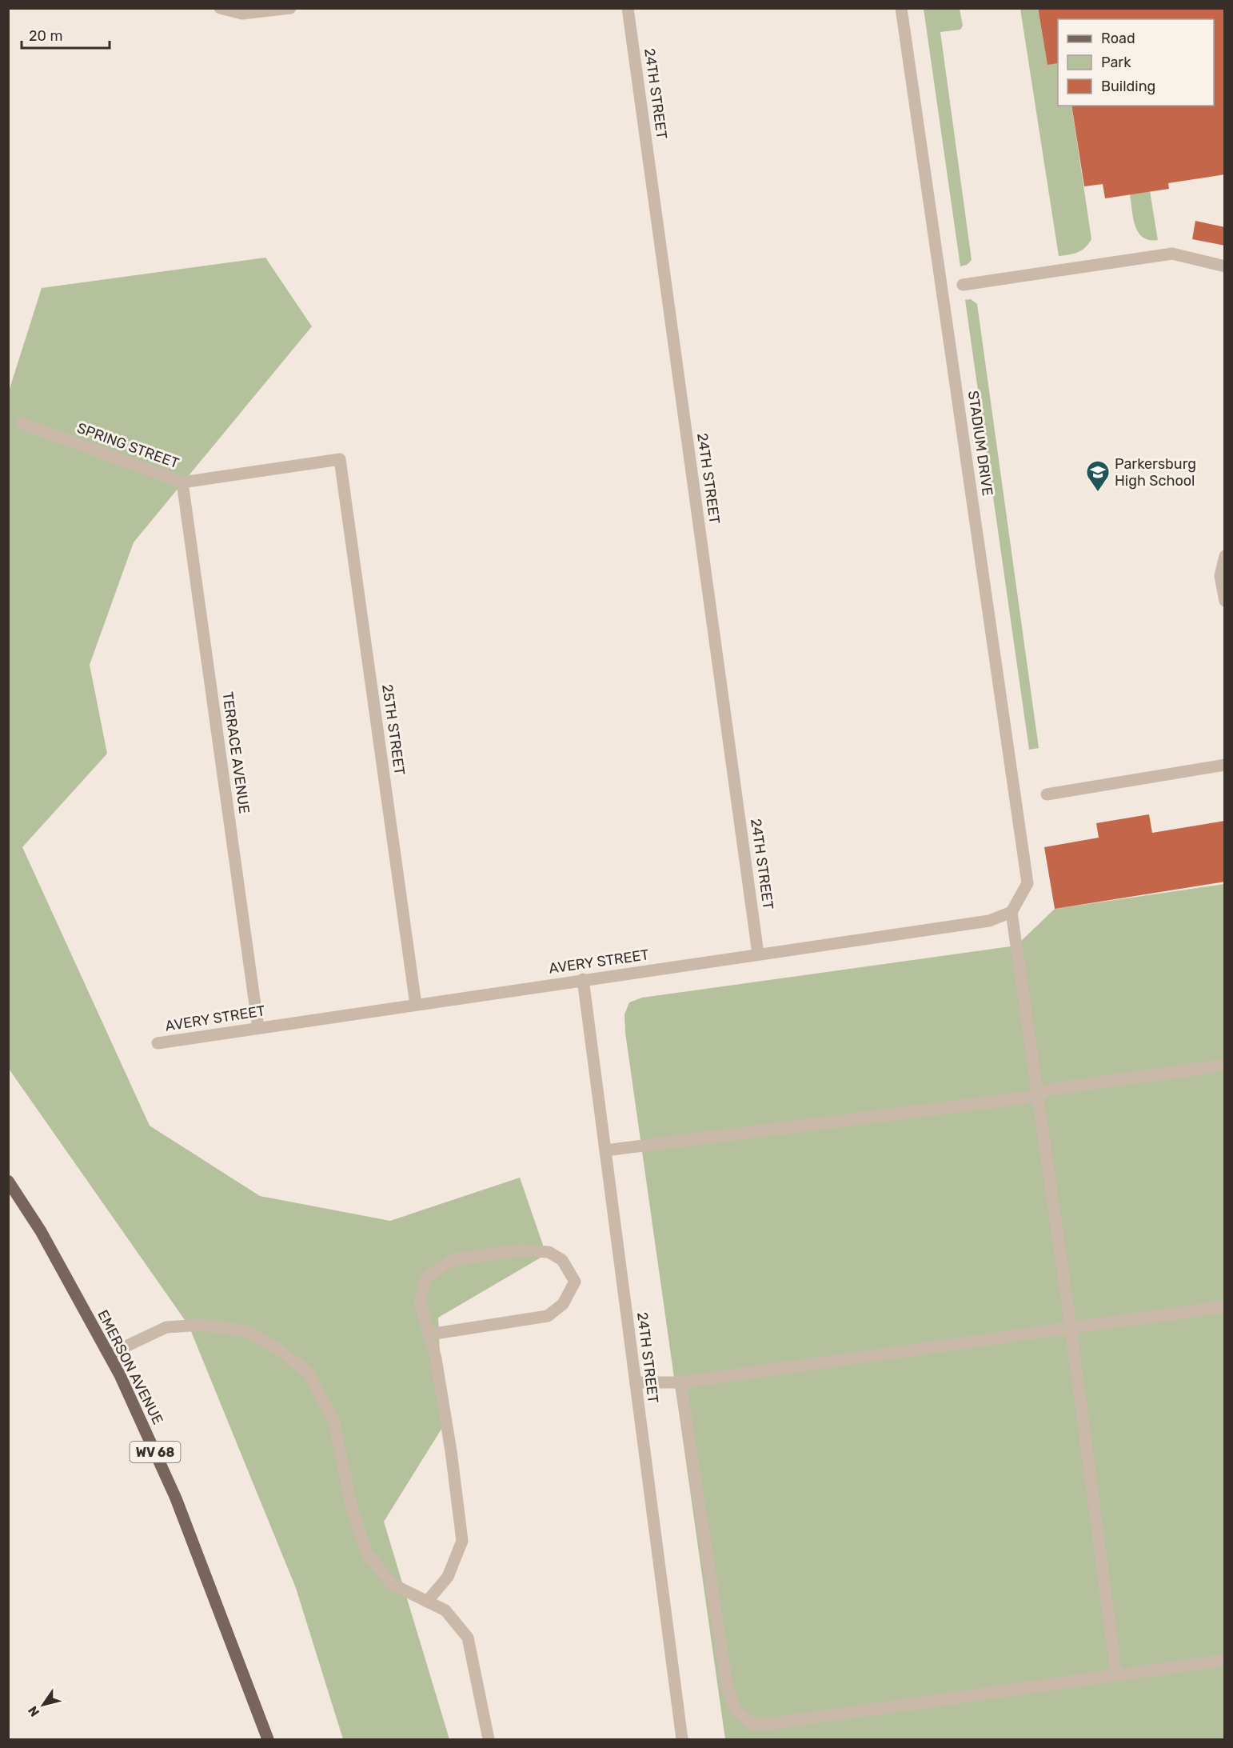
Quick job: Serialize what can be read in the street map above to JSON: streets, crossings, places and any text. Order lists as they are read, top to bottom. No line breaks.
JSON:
{"streets":{"main road":["EMERSON AVENUE","WV 68"],"street":["24TH STREET","STADIUM DRIVE","SPRING STREET","25TH STREET","TERRACE AVENUE","AVERY STREET"]},"crossings":[["24TH STREET","AVERY STREET"],["STADIUM DRIVE","AVERY STREET"],["SPRING STREET","25TH STREET"],["SPRING STREET","TERRACE AVENUE"],["25TH STREET","AVERY STREET"],["TERRACE AVENUE","AVERY STREET"]],"places":{"school or university":["Parkersburg High School"]},"legend":["Road","Park","Building"],"scale_bar":"20 m","north":"bottom left"}
